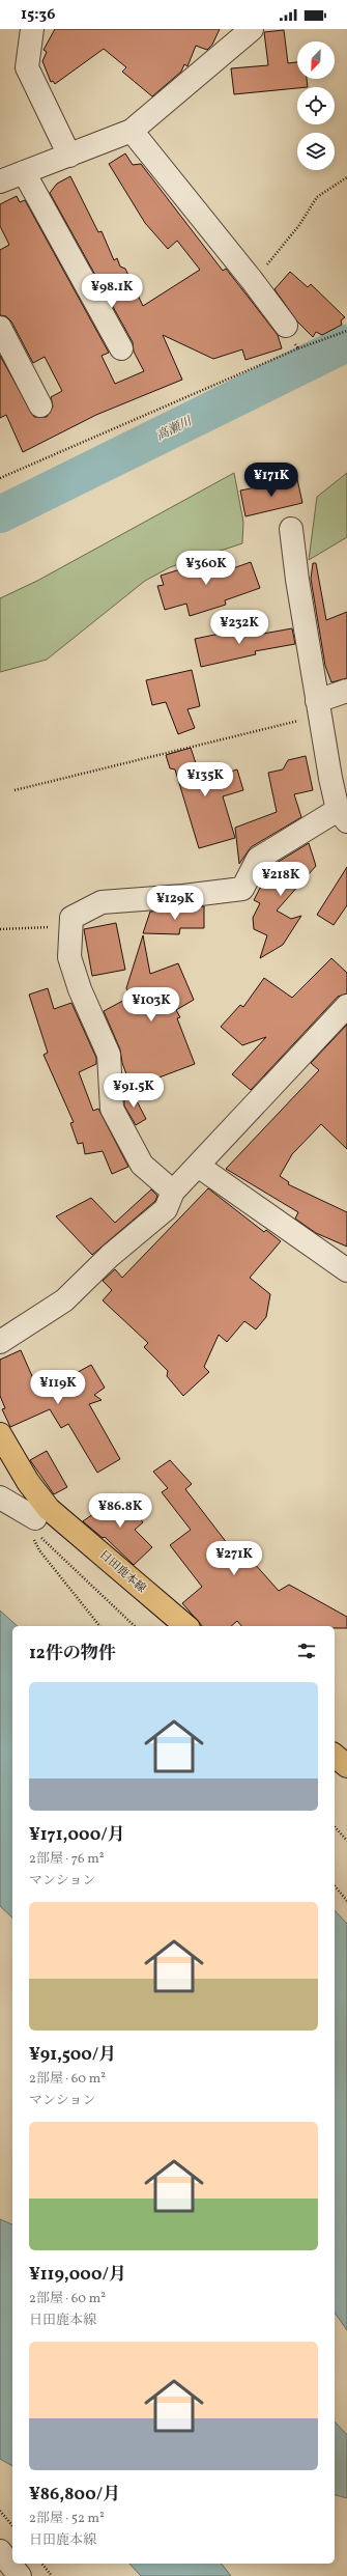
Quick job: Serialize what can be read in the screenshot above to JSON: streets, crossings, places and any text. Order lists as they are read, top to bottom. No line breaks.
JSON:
{"streets":{"main road":["日田鹿本線"]},"water":["高瀬川"],"north":"bottom left","page":{"status":"15:36","price":["¥98.1K","¥171K","¥360K","¥232K","¥135K","¥218K","¥129K","¥103K","¥91.5K","¥119K","¥86.8K","¥271K"],"heading":"12件の物件","list":[{"name":"¥171,000/月","note":"2部屋 · 76 m² · マンション"},{"name":"¥91,500/月","note":"2部屋 · 60 m² · マンション"},{"name":"¥119,000/月","note":"2部屋 · 60 m² · 日田鹿本線"},{"name":"¥86,800/月","note":"2部屋 · 52 m² · 日田鹿本線"}]}}
